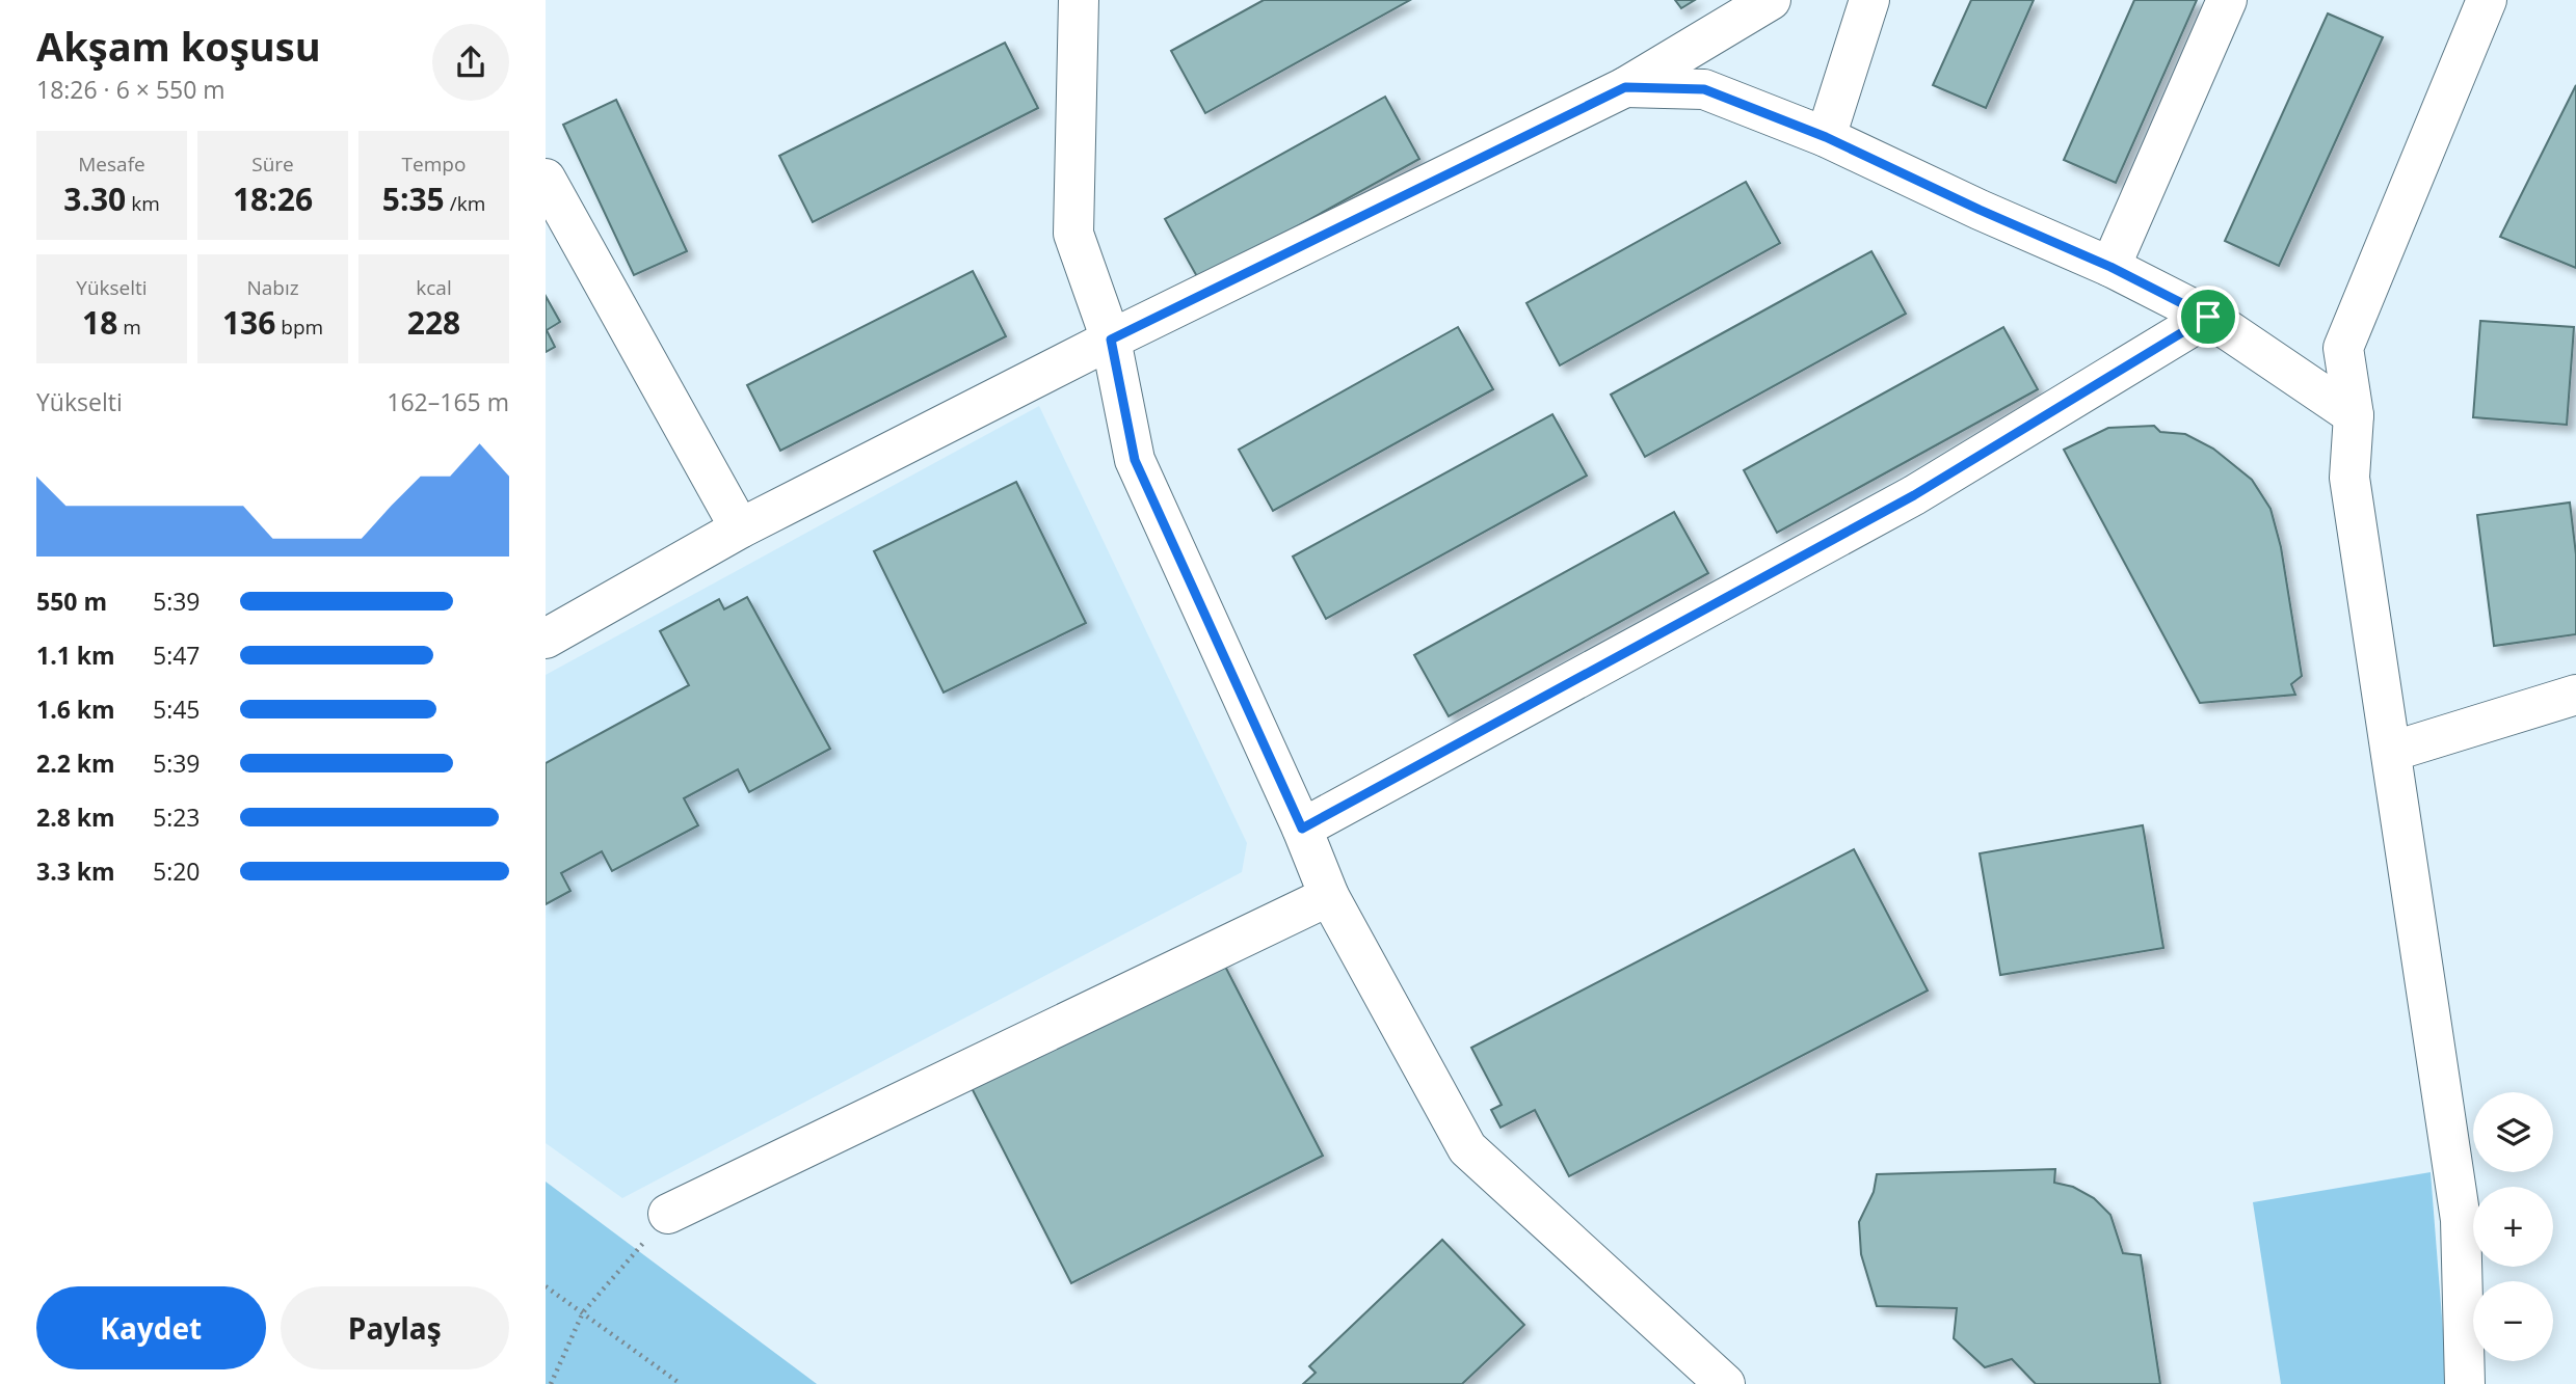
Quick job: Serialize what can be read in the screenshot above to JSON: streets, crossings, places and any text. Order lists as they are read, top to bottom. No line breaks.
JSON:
{"page":{"heading":["Akşam koşusu","18:26 · 6 × 550 m"],"stats":[["Mesafe","3.30 km"],["Süre","18:26"],["Tempo","5:35 /km"],["Yükselti","18 m"],["Nabız","136 bpm"],["kcal","228"]],"chart":["Yükselti","162–165 m"],"list":[{"name":"550 m","note":"5:39"},{"name":"1.1 km","note":"5:47"},{"name":"1.6 km","note":"5:45"},{"name":"2.2 km","note":"5:39"},{"name":"2.8 km","note":"5:23"},{"name":"3.3 km","note":"5:20"}],"map_buttons":["+","−"],"buttons":["Kaydet","Paylaş"]}}
